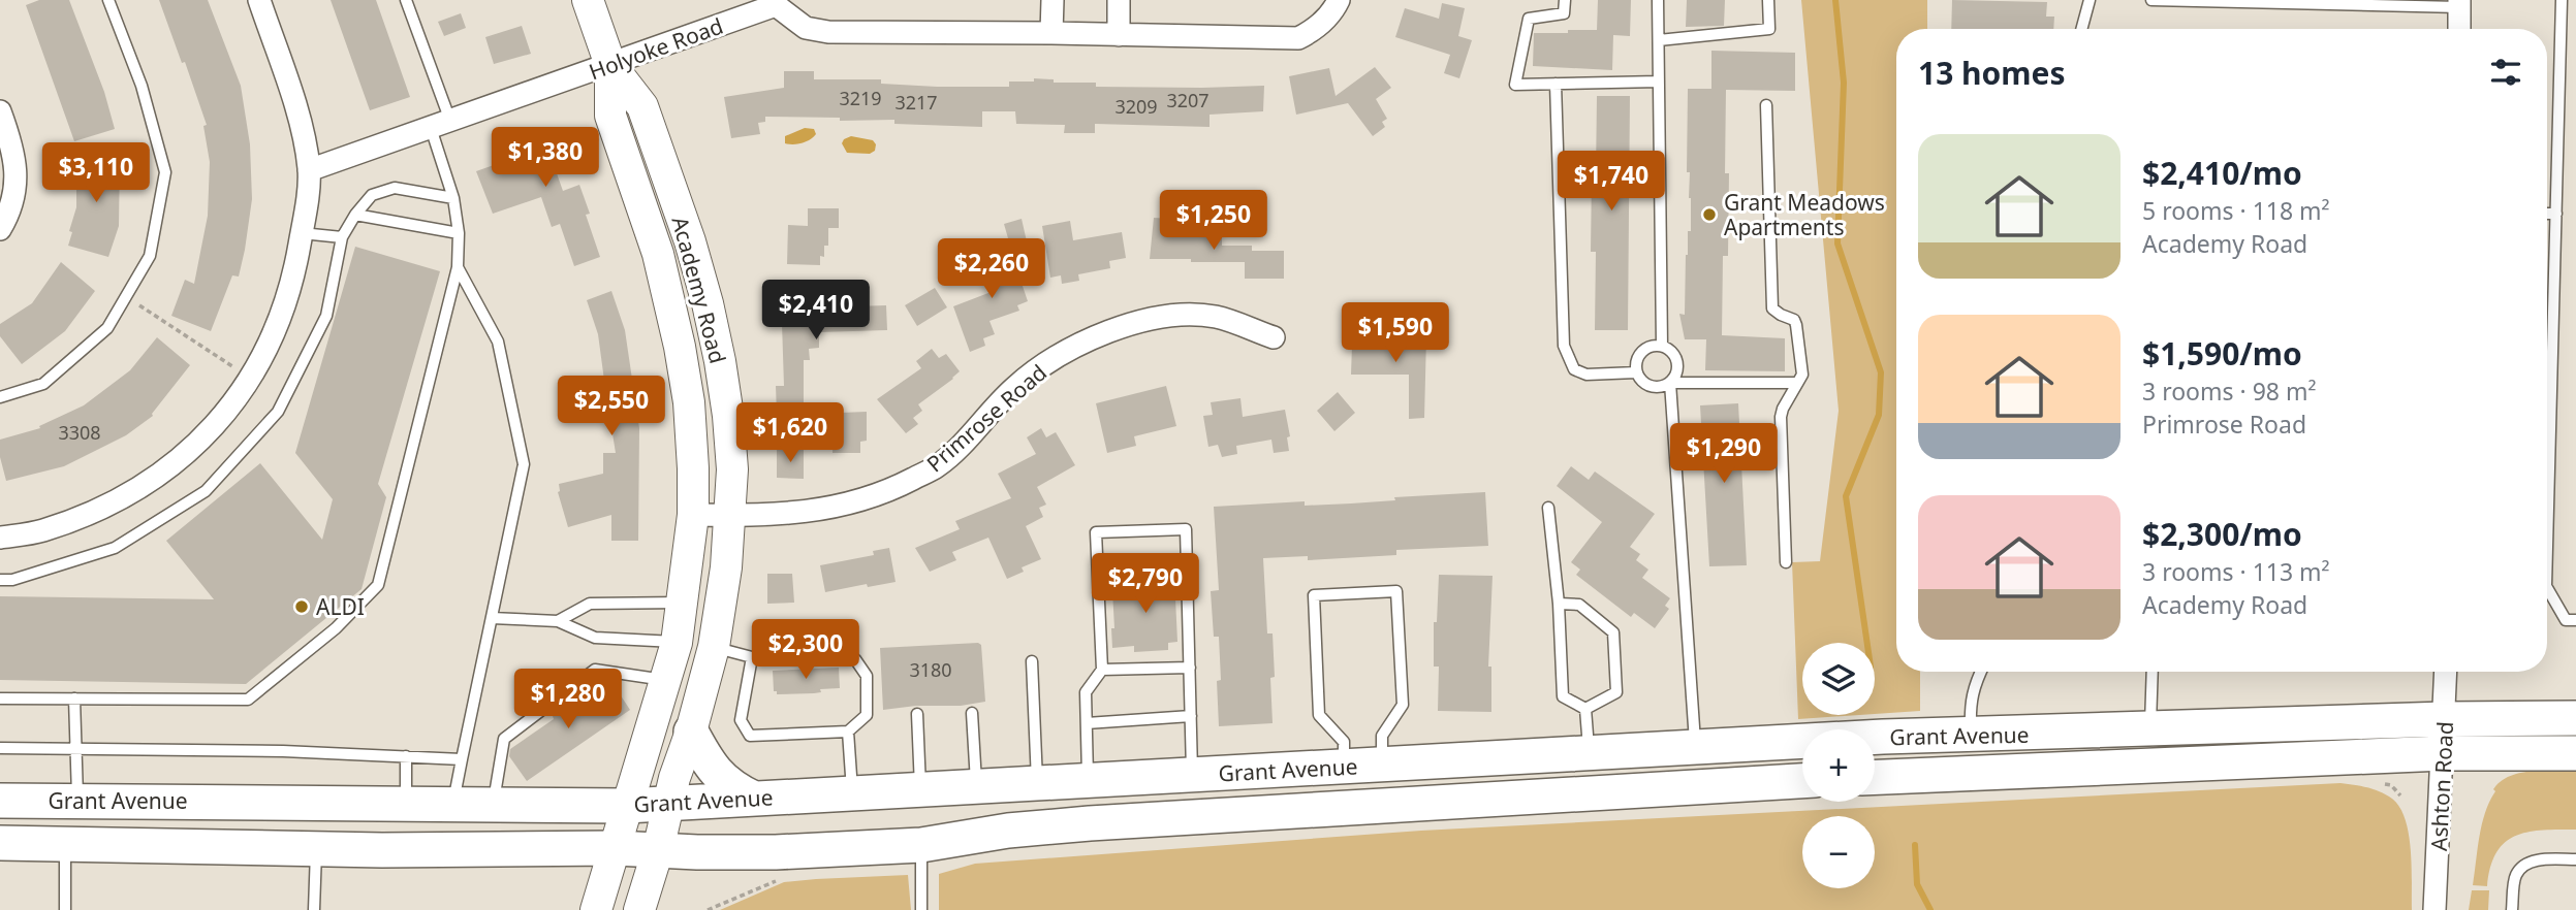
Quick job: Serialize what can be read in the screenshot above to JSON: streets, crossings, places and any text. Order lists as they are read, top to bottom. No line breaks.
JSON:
{"streets":{"main road":["Academy Road","Grant Avenue"],"street":["Holyoke Road","Primrose Road","Ashton Road"]},"crossings":[["Holyoke Road","Academy Road"],["Academy Road","Primrose Road"],["Academy Road","Grant Avenue"],["Grant Avenue","Ashton Road"]],"places":["Grant Meadows Apartments","ALDI"],"house_numbers":["3219","3207","3217","3209","3308","3180"],"page":{"heading":"13 homes","list":[{"name":"$2,410/mo","note":"5 rooms · 118 m² · Academy Road"},{"name":"$1,590/mo","note":"3 rooms · 98 m² · Primrose Road"},{"name":"$2,300/mo","note":"3 rooms · 113 m² · Academy Road"}],"price":["$1,380","$3,110","$1,740","$1,250","$2,260","$2,410","$1,590","$2,550","$1,620","$1,290","$2,790","$2,300","$1,280"],"map_buttons":["+","−"]}}
